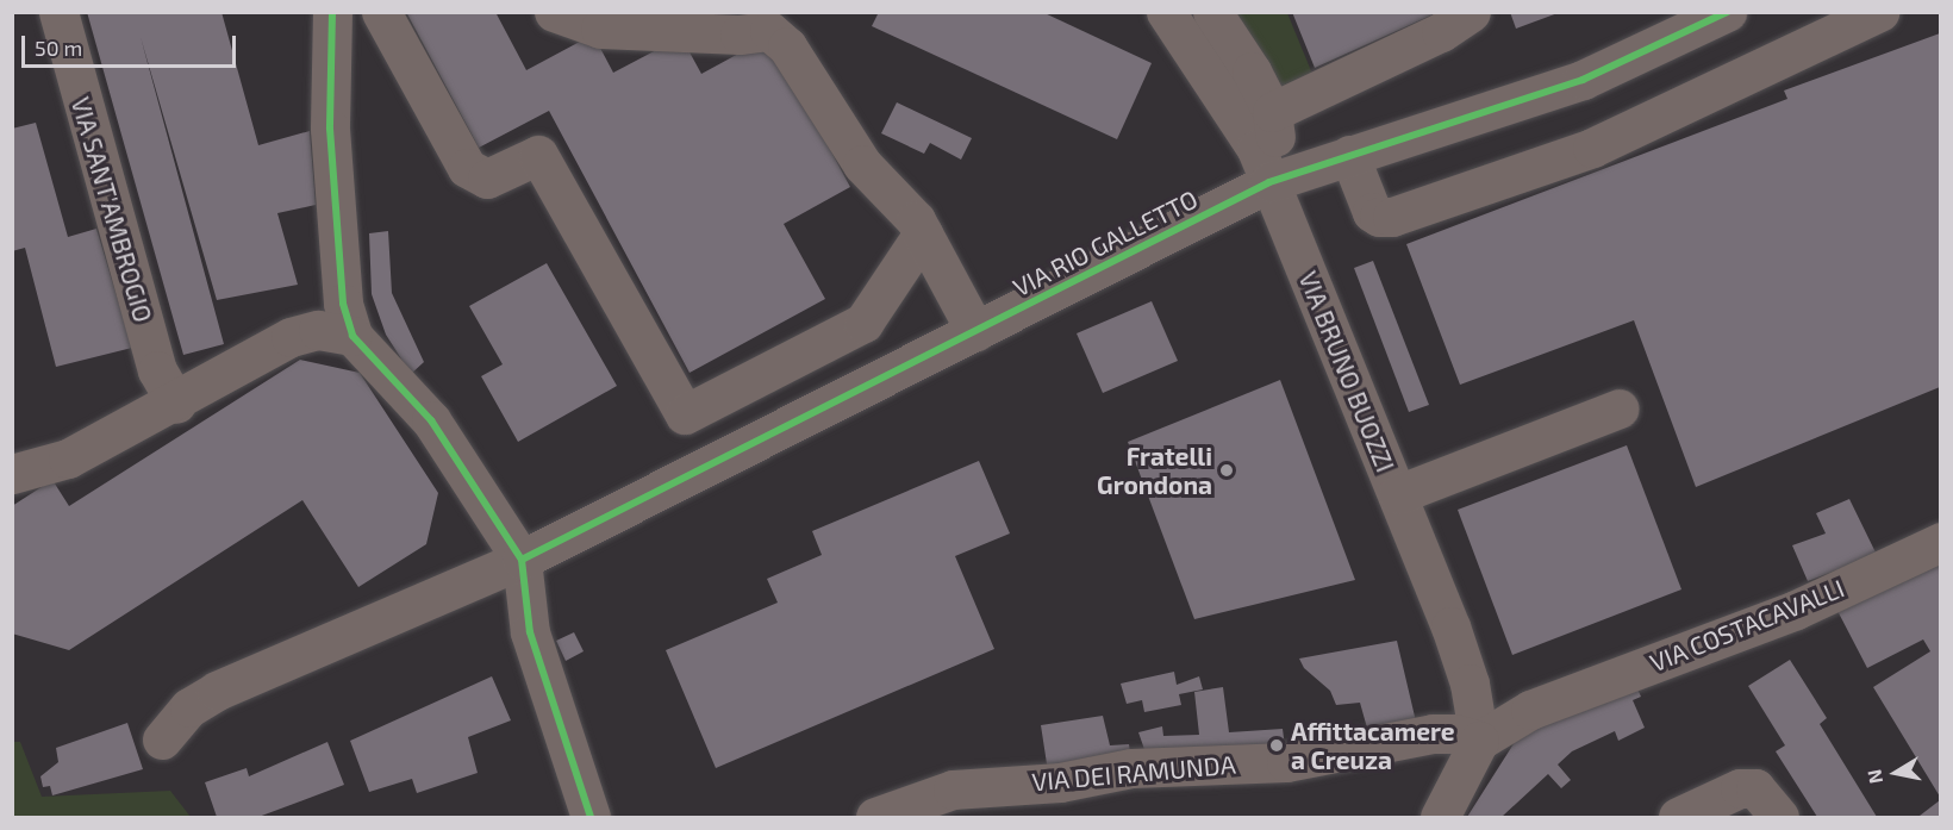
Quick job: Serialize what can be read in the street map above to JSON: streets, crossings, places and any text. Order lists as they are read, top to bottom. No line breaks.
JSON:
{"streets":{"street":["VIA SANT'AMBROGIO","VIA RIO GALLETTO","VIA BRUNO BUOZZI","VIA COSTACAVALLI","VIA DEI RAMUNDA"]},"crossings":[["VIA RIO GALLETTO","VIA BRUNO BUOZZI"],["VIA BRUNO BUOZZI","VIA COSTACAVALLI"],["VIA BRUNO BUOZZI","VIA DEI RAMUNDA"],["VIA COSTACAVALLI","VIA DEI RAMUNDA"]],"places":["Fratelli Grondona","Affittacamere a Creuza"],"scale_bar":"50 m","north":"left"}
